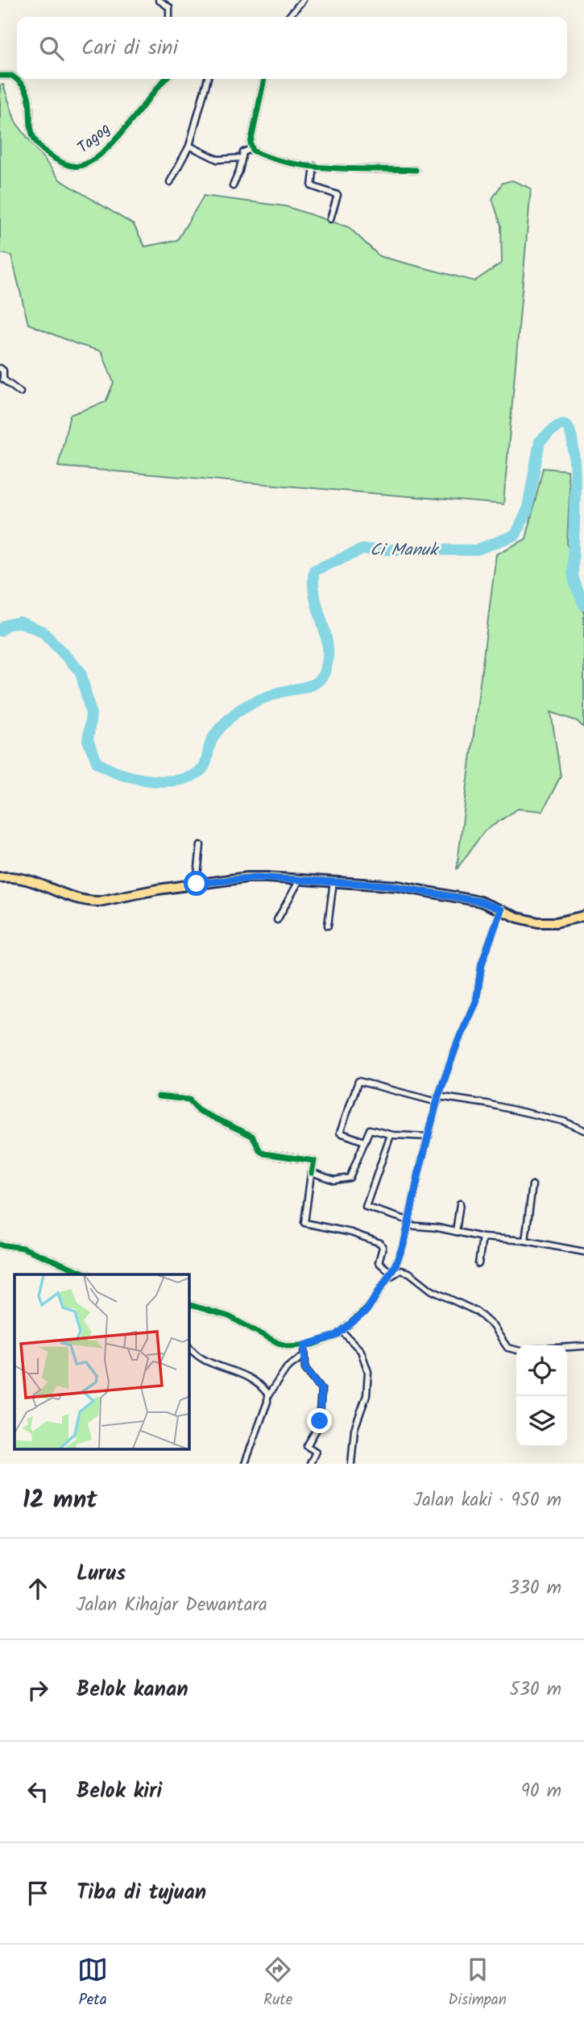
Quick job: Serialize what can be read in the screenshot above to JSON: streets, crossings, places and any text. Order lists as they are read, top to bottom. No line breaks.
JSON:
{"streets":{"street":["Tagog"]},"water":["Ci Manuk"],"page":{"search":"Cari di sini","heading":["12 mnt","Jalan kaki · 950 m"],"list":[["Lurus","Jalan Kihajar Dewantara","330 m"],["Belok kanan","530 m"],["Belok kiri","90 m"],"Tiba di tujuan"],"nav":["Peta","Rute","Disimpan"]}}
